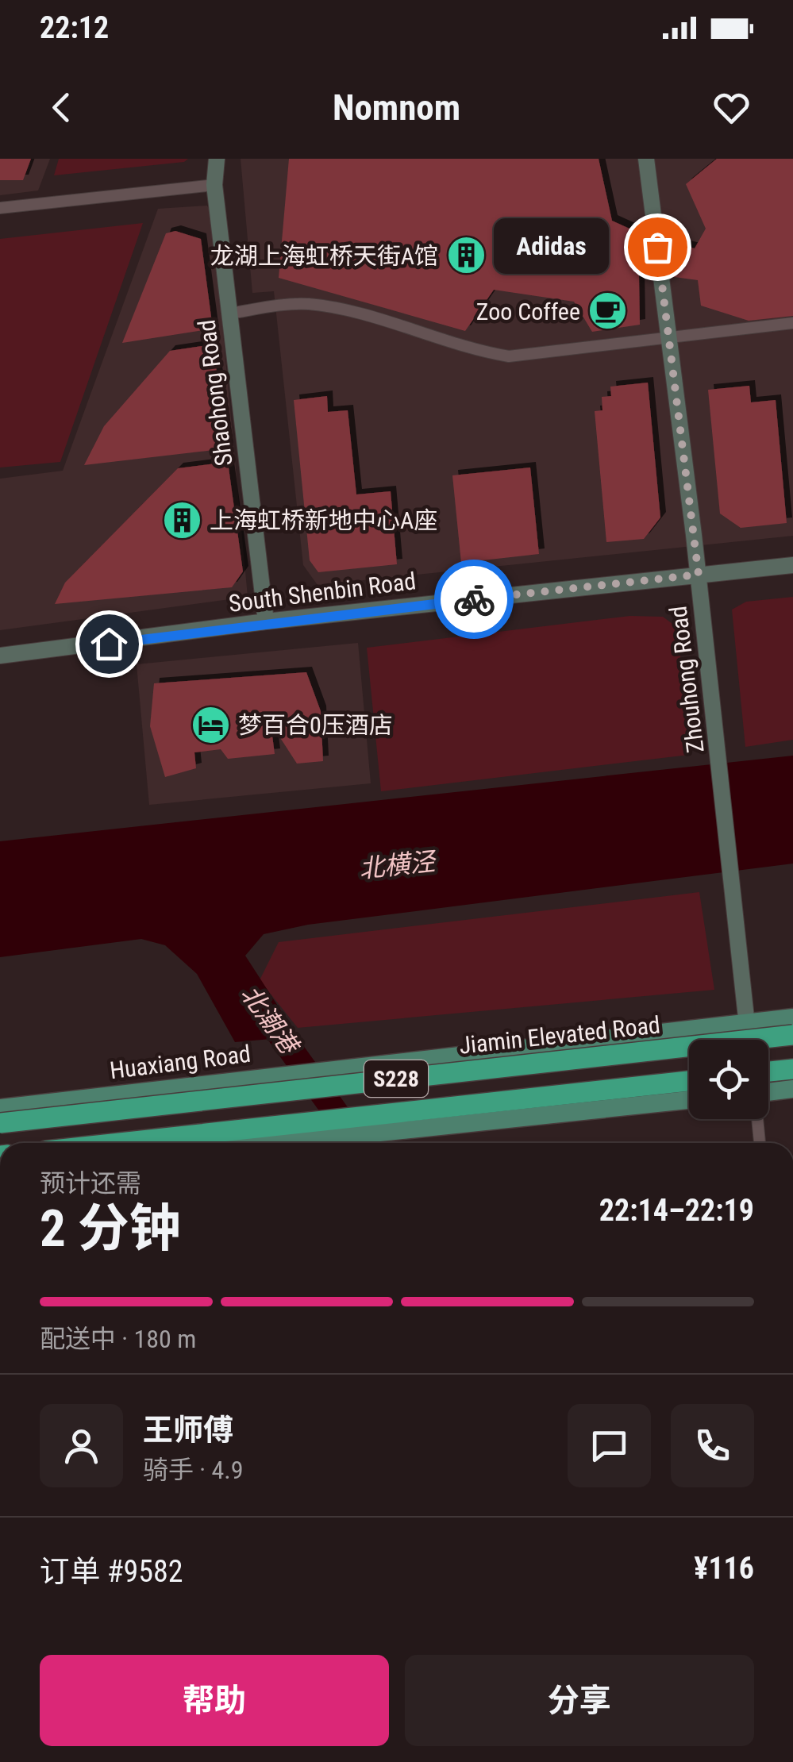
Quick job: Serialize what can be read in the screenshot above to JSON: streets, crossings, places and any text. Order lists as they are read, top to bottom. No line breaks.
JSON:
{"streets":{"highway":["Jiamin Elevated Road","S228"],"main road":["Huaxiang Road"],"street":["Shaohong Road","South Shenbin Road","Zhouhong Road"]},"crossings":[["Shaohong Road","South Shenbin Road"],["South Shenbin Road","Zhouhong Road"],["Zhouhong Road","Huaxiang Road"]],"water":["北横泾","北潮港"],"places":{"other":["Adidas"],"building":["龙湖上海虹桥天街A馆","上海虹桥新地中心A座"],"cafe":["Zoo Coffee"],"hotel":["梦百合0压酒店"]},"page":{"status":"22:12","header":"Nomnom","bubble":"Adidas","heading":["2 分钟","预计还需","22:14–22:19"],"panel":["王师傅","骑手 · 4.9","订单 #9582","¥116"],"bar":"配送中 · 180 m","buttons":["帮助","分享"]}}
